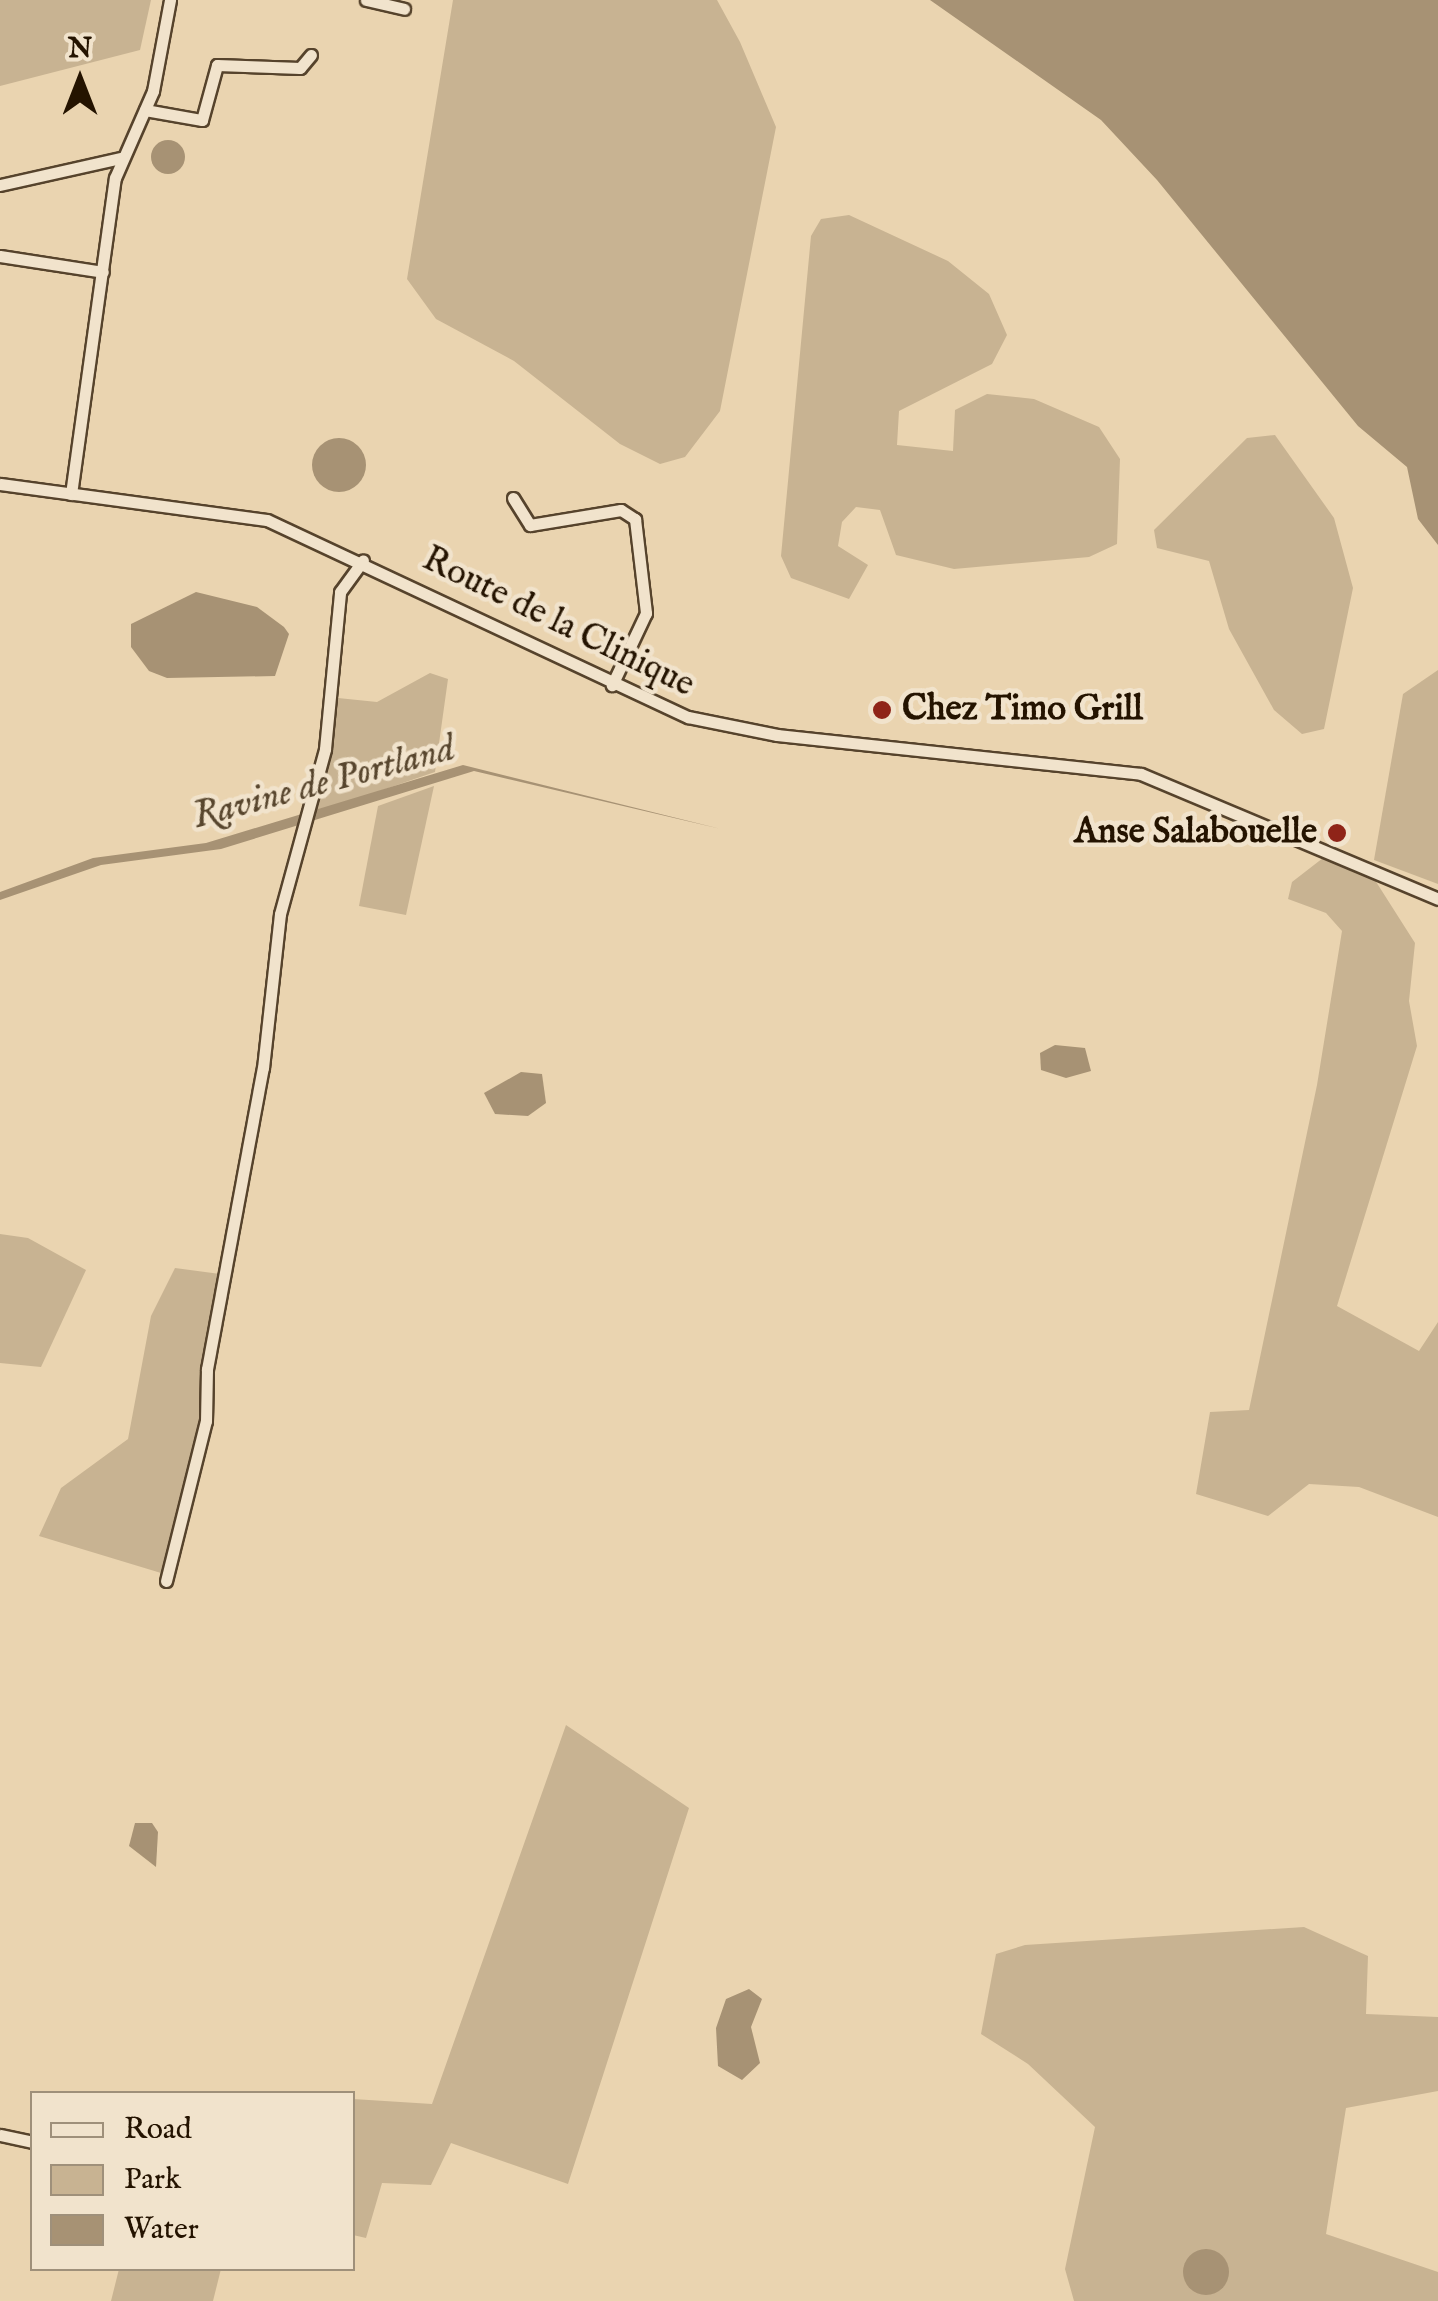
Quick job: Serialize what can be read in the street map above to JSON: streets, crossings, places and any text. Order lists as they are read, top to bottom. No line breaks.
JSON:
{"streets":{"street":["Route de la Clinique"]},"water":["Ravine de Portland"],"places":["Chez Timo Grill","Anse Salabouelle"],"legend":["Road","Park","Water"],"north":"top"}
